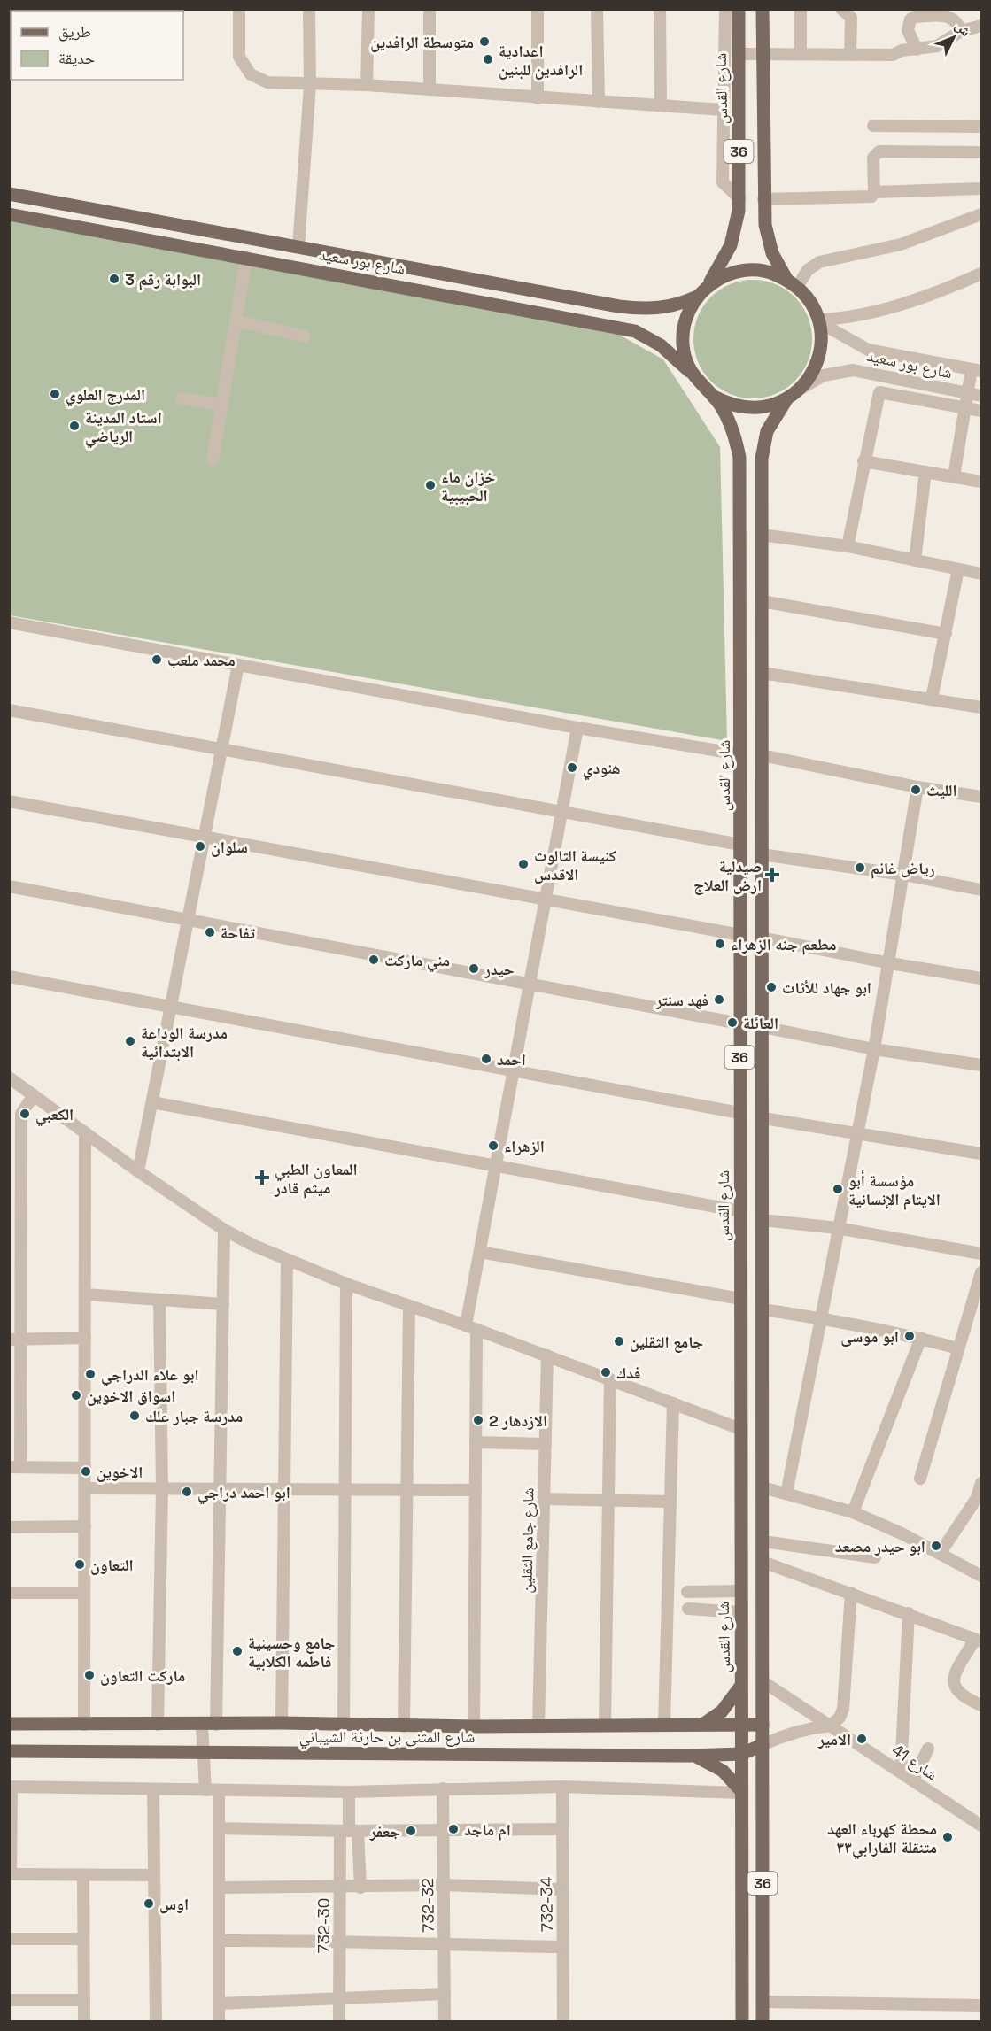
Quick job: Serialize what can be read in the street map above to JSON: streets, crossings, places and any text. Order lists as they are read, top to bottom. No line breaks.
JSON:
{"streets":{"main road":["شارع القدس","36","شارع بور سعيد","شارع المثنى بن حارثة الشيباني"],"street":["شارع جامع الثقلين","شارع 41","732-34","732-32","732-30"]},"crossings":[["شارع القدس","36"],["شارع القدس","شارع بور سعيد"],["شارع القدس","شارع المثنى بن حارثة الشيباني"],["36","شارع بور سعيد"],["36","شارع المثنى بن حارثة الشيباني"],["36","شارع 41"],["شارع جامع الثقلين","شارع المثنى بن حارثة الشيباني"]],"places":{"other":["متوسطة الرافدين","اعدادية الرافدين للبنين","البوابة رقم 3","المدرج العلوي","استاد المدينة الرياضي","خزان ماء الحبيبية","محمد ملعب","هنودي","الليث","سلوان","كنيسة الثالوث الاقدس","رياض غانم","تفاحة","مطعم جنه الزهراء","مني ماركت","حيدر","ابو جهاد للأثاث","فهد سنتر","العائلة","مدرسة الوداعة الابتدائية","احمد","الكعبي","الزهراء","مؤسسة أبو الايتام الإنسانية","ابو موسى","جامع الثقلين","فدك","ابو علاء الدراجي","اسواق الاخوين","مدرسة جبار علك","الازدهار 2","الاخوين","ابو احمد دراجي","ابو حيدر مصعد","التعاون","جامع وحسينية فاطمه الكلابية","ماركت التعاون","الامير","ام ماجد","جعفر","محطة كهرباء العهد متنقلة الفارابي٣٣","اوس"],"health":["صيدلية ارض العلاج","المعاون الطبي ميثم قادر"]},"legend":["طريق","حديقة"],"north":"top right"}
